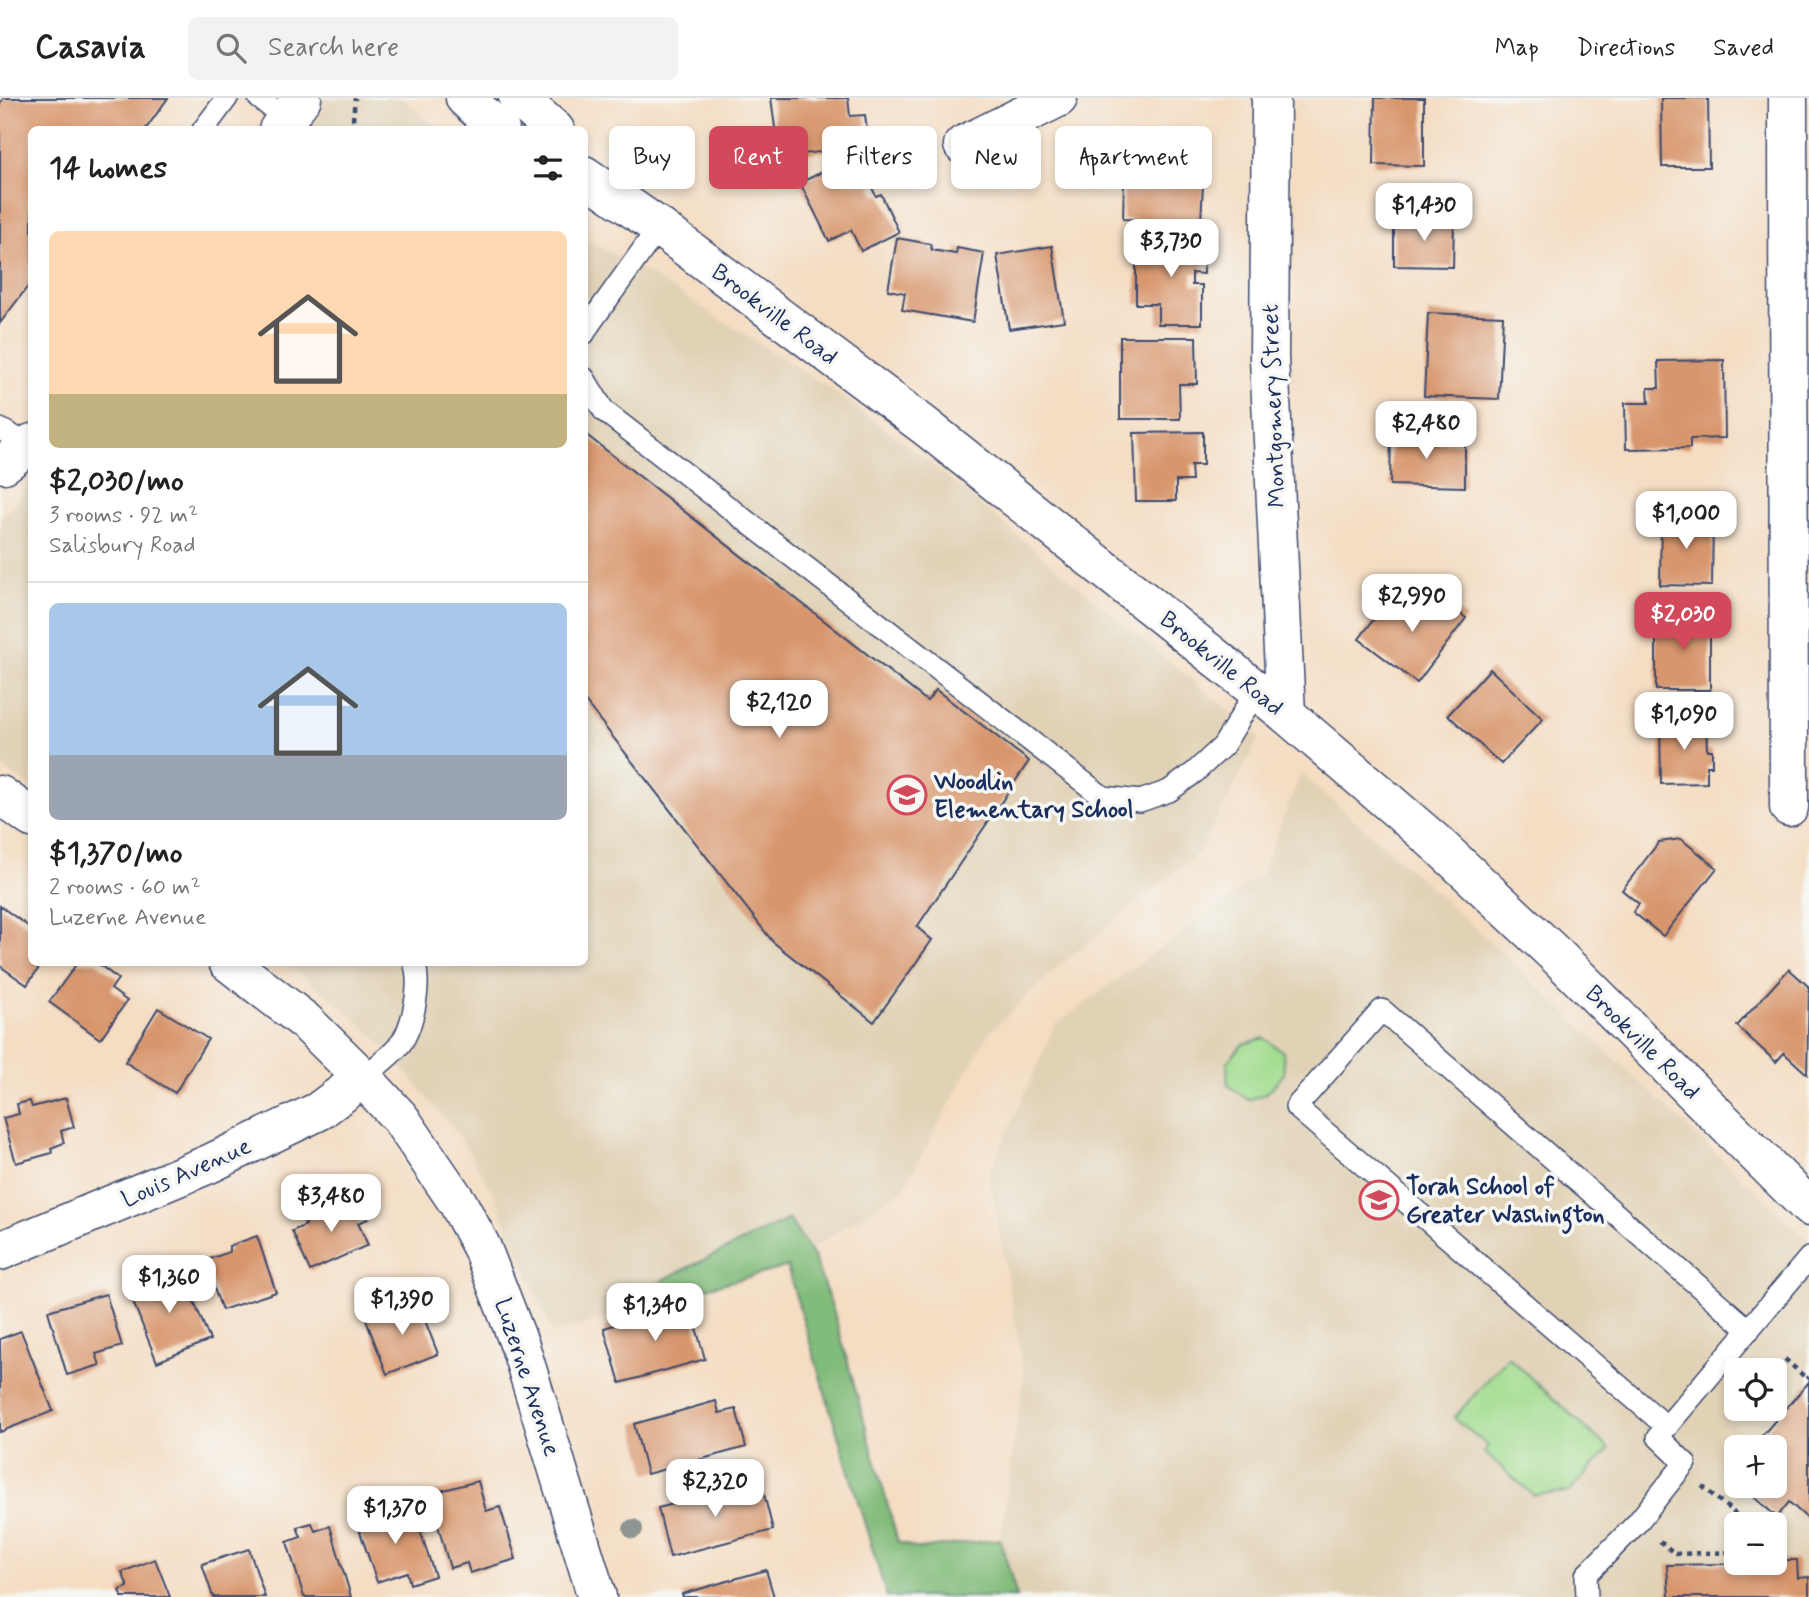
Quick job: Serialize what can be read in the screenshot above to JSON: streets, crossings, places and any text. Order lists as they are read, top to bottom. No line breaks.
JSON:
{"streets":{"street":["Brookville Road","Montgomery Street","Louis Avenue","Luzerne Avenue"]},"crossings":[["Brookville Road","Montgomery Street"],["Louis Avenue","Luzerne Avenue"]],"places":{"school or university":["Woodlin Elementary School","Torah School of Greater Washington"]},"page":{"header":"Casavia","search":"Search here","nav":["Map","Directions","Saved"],"chip":["Buy","Rent","Filters","New","Apartment"],"heading":"14 homes","price":["$1,430","$3,730","$2,480","$1,000","$2,990","$2,030","$2,120","$1,090","$3,480","$1,360","$1,390","$1,340","$2,320","$1,370"],"list":[{"name":"$2,030/mo","note":"3 rooms · 92 m² · Salisbury Road"},{"name":"$1,370/mo","note":"2 rooms · 60 m² · Luzerne Avenue"}],"map_buttons":["+","−"]}}
